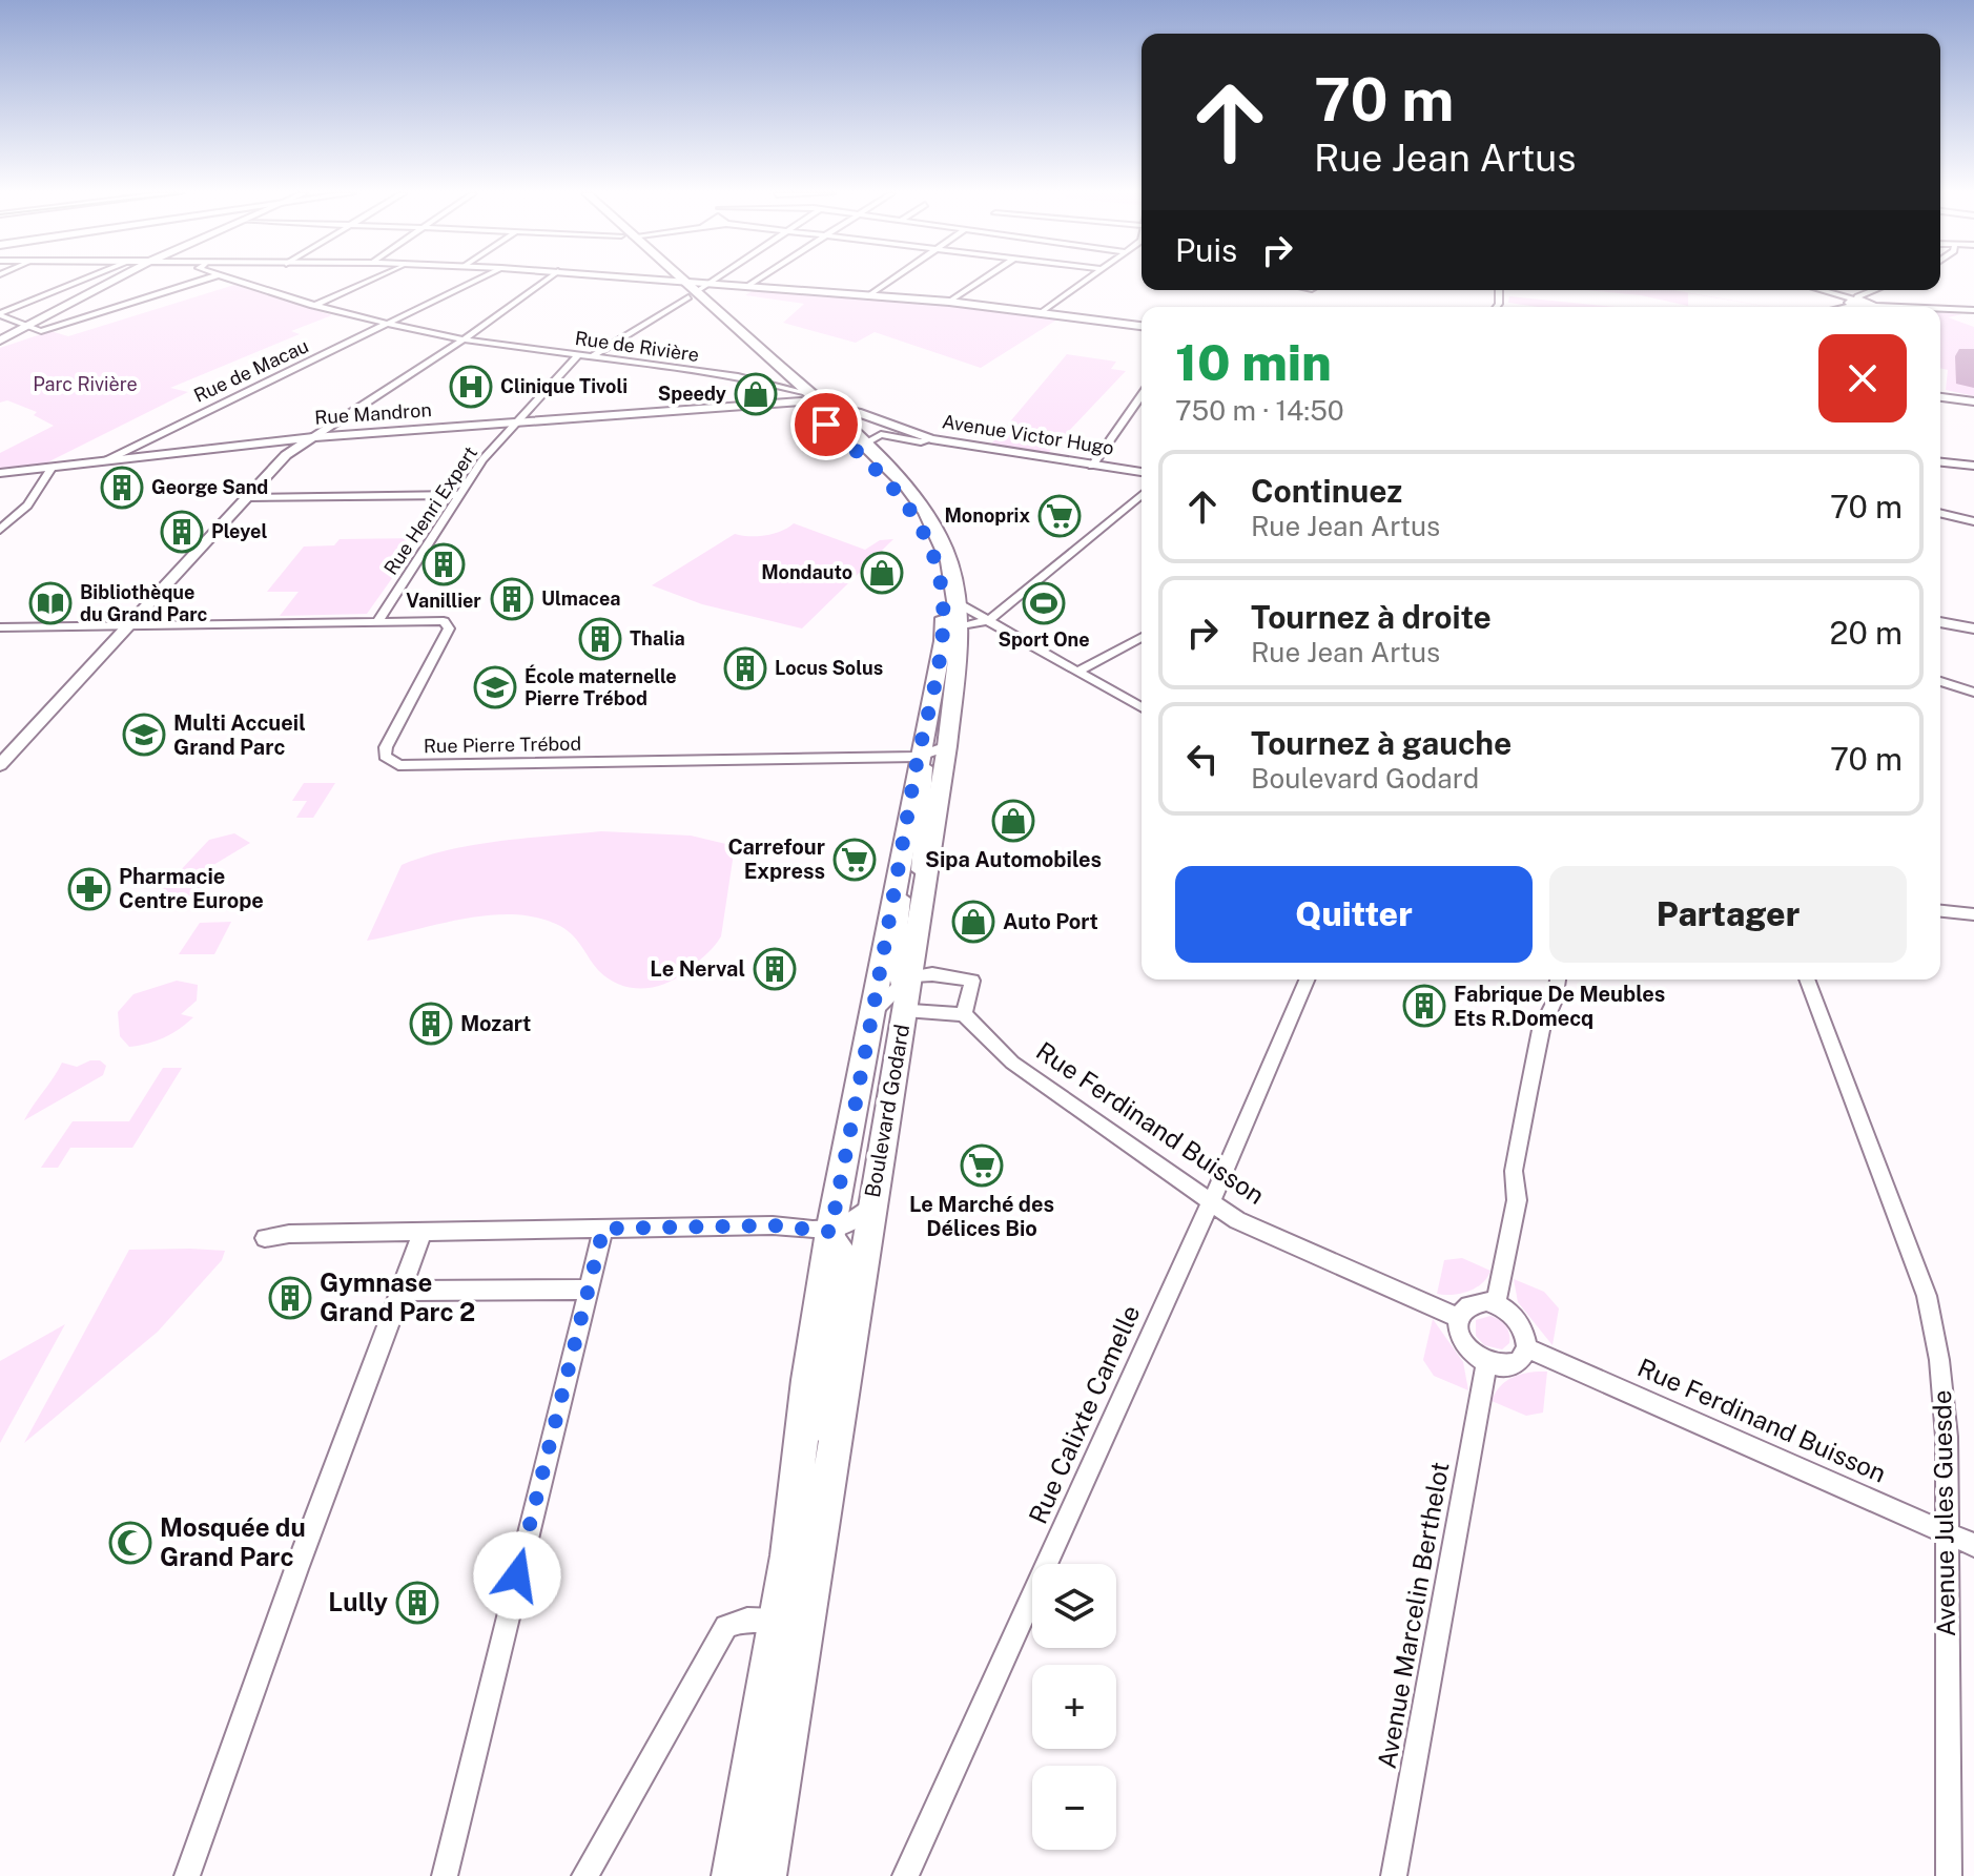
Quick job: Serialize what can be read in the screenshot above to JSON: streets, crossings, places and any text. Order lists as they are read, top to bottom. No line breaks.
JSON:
{"streets":{"main road":["Boulevard Godard"],"street":["Rue de Rivière","Rue de Macau","Rue Mandron","Avenue Victor Hugo","Rue Henri Expert","Rue Pierre Trébod","Rue Ferdinand Buisson","Rue Calixte Camelle","Avenue Jules Guesde","Avenue Marcelin Berthelot"]},"crossings":[["Rue de Rivière","Rue de Macau"],["Rue de Rivière","Rue Henri Expert"],["Rue de Macau","Rue Mandron"],["Rue Mandron","Avenue Victor Hugo"],["Rue Mandron","Rue Henri Expert"],["Rue Mandron","Boulevard Godard"],["Avenue Victor Hugo","Boulevard Godard"],["Rue Henri Expert","Rue Pierre Trébod"],["Rue Pierre Trébod","Boulevard Godard"],["Rue Ferdinand Buisson","Rue Calixte Camelle"],["Rue Ferdinand Buisson","Avenue Jules Guesde"],["Rue Ferdinand Buisson","Avenue Marcelin Berthelot"]],"parks":["Parc Rivière"],"places":{"hospital":["Clinique Tivoli"],"shop":["Speedy","Mondauto","Sipa Automobiles","Auto Port"],"building":["George Sand","Pleyel","Vanillier","Ulmacea","Thalia","Locus Solus","Le Nerval","Fabrique De Meubles Ets R.Domecq","Mozart","Gymnase Grand Parc 2","Lully"],"supermarket":["Monoprix","Carrefour Express","Le Marché des Délices Bio"],"library":["Bibliothèque du Grand Parc"],"sports":["Sport One"],"school or university":["École maternelle Pierre Trébod","Multi Accueil Grand Parc"],"pharmacy":["Pharmacie Centre Europe"],"mosque":["Mosquée du Grand Parc"]},"page":{"turn":["70 m","Rue Jean Artus"],"then":"Puis","heading":["10 min","750 m · 14:50"],"list":[{"name":"Continuez","note":"Rue Jean Artus","value":"70 m"},{"name":"Tournez à droite","note":"Rue Jean Artus","value":"20 m"},{"name":"Tournez à gauche","note":"Boulevard Godard","value":"70 m"}],"buttons":["Quitter","Partager"],"map_buttons":["+","−"]}}
